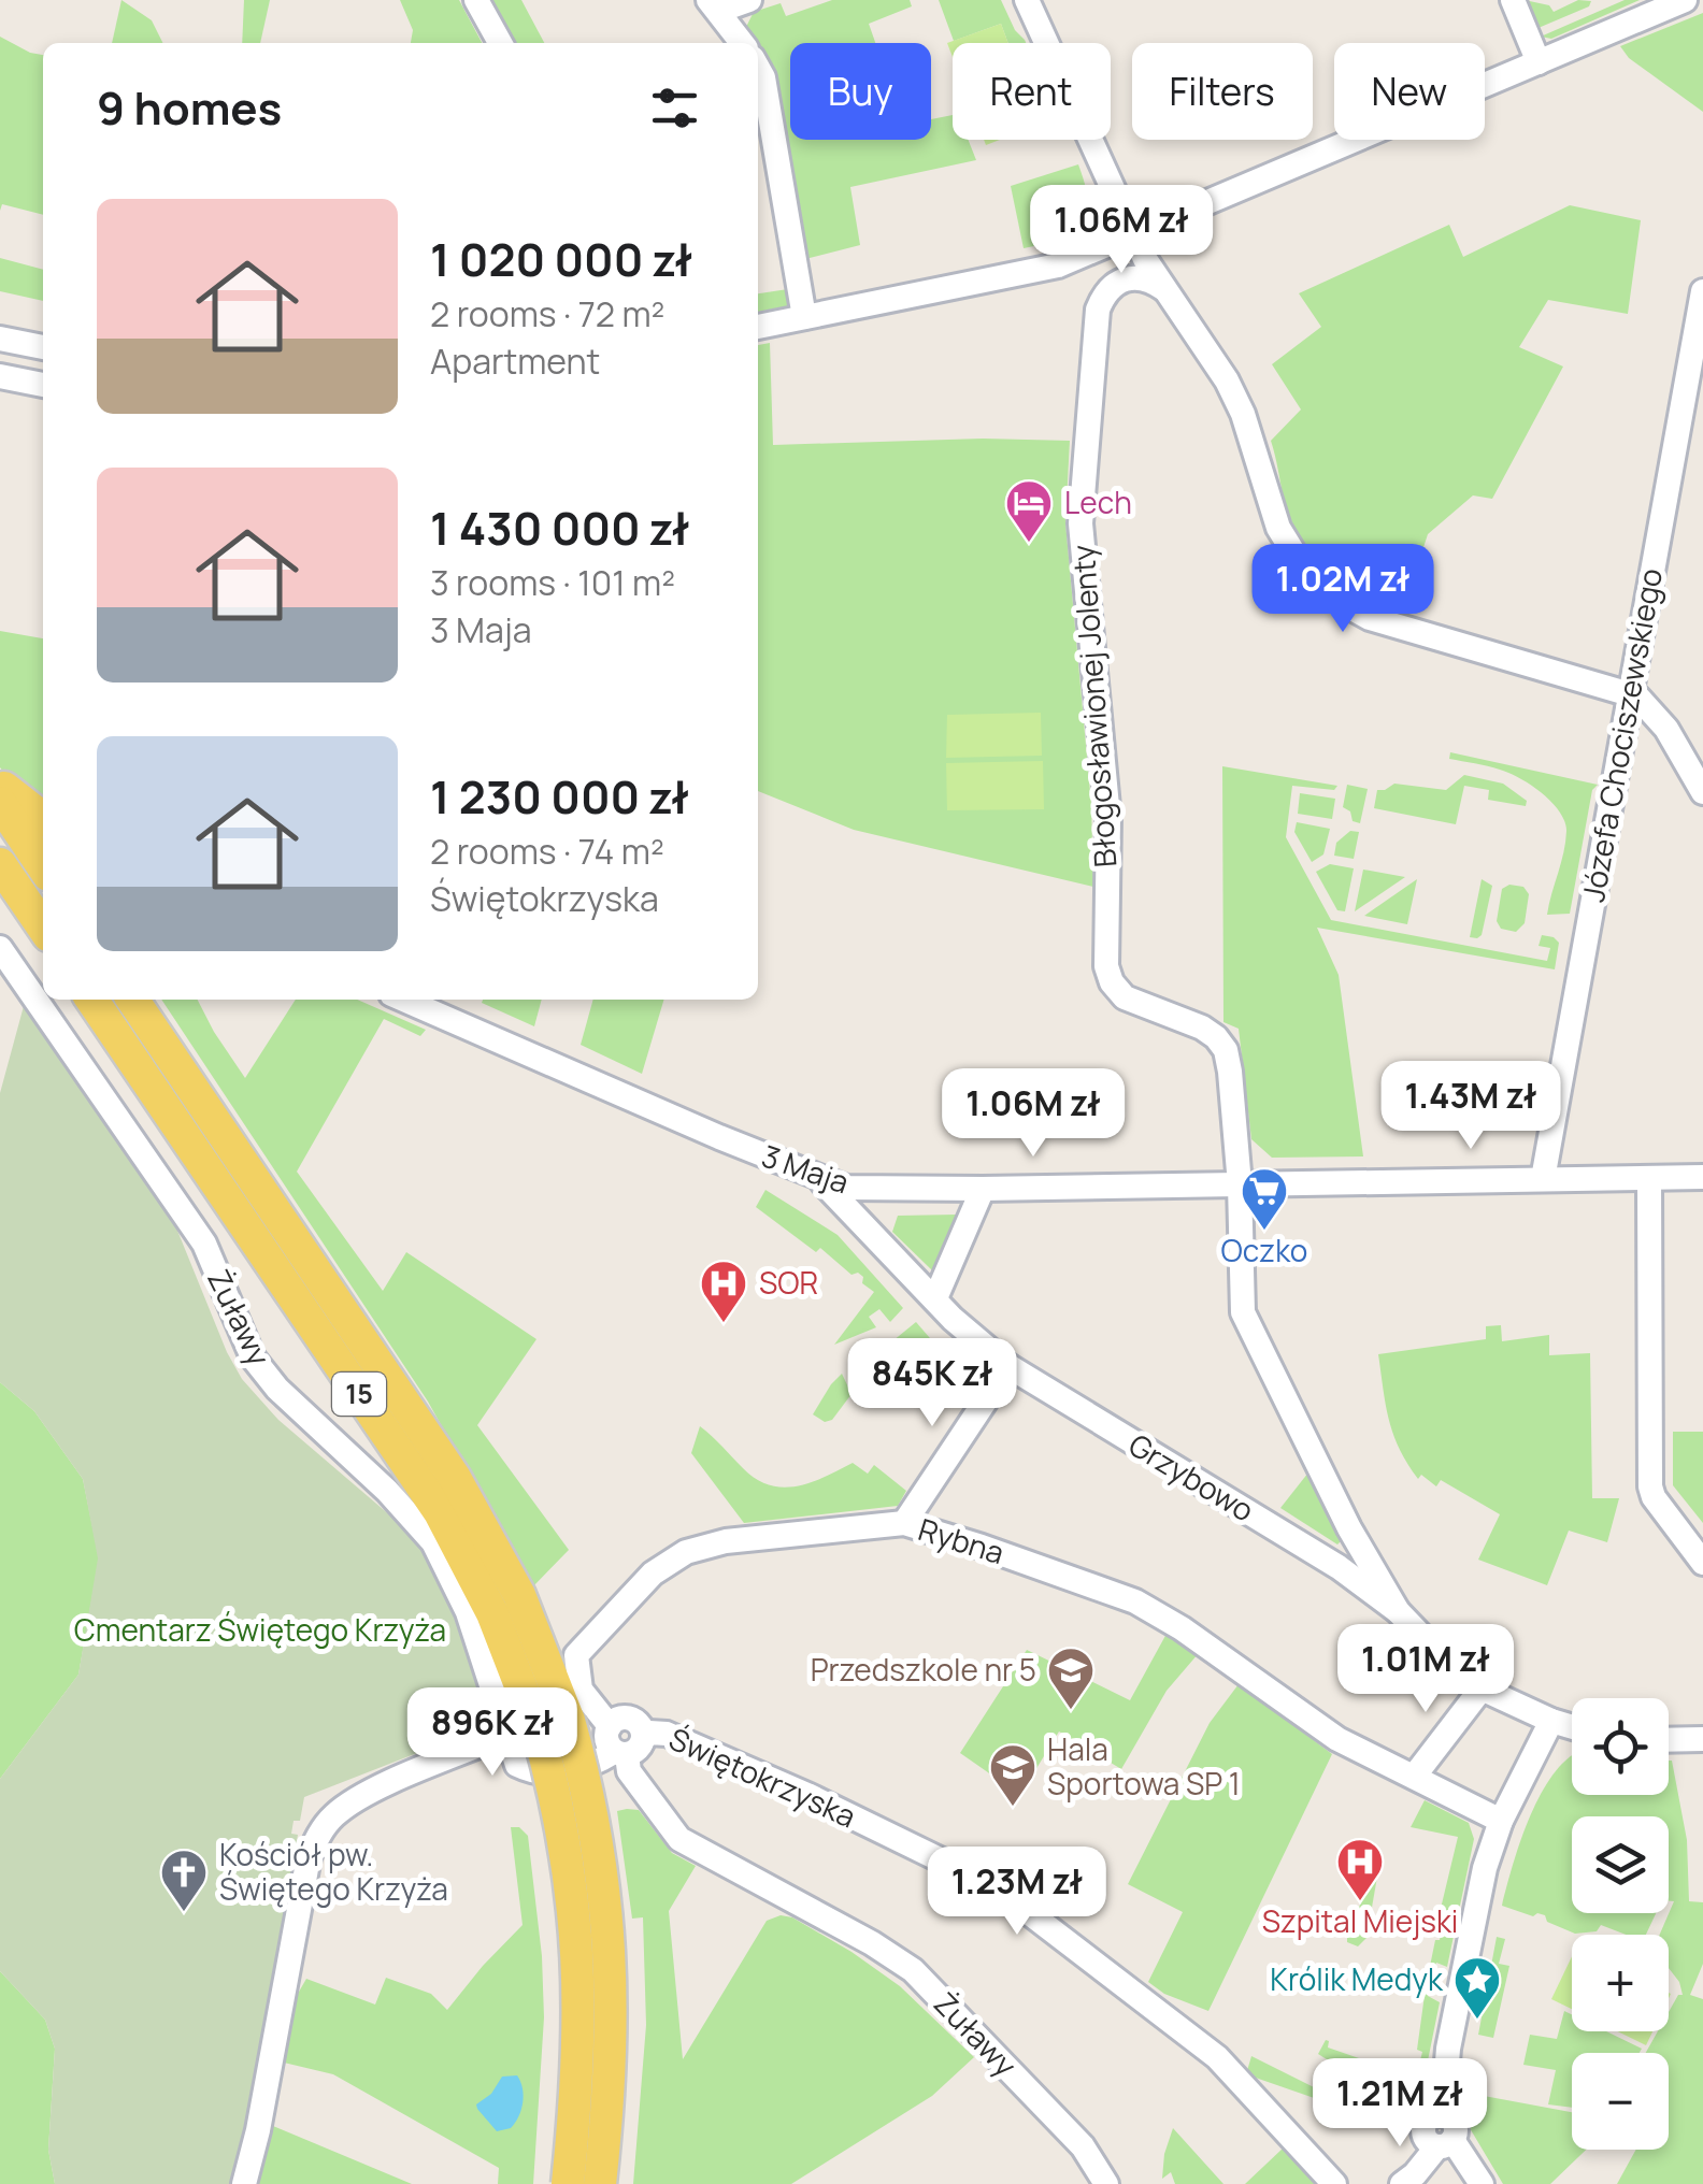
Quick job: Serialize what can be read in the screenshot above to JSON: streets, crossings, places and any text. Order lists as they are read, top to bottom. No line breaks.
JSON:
{"streets":{"main road":["15"],"street":["Błogosławionej Jolenty","Józefa Chociszewskiego","3 Maja","Żuławy","Grzybowo","Rybna","Świętokrzyska"]},"crossings":[["Błogosławionej Jolenty","3 Maja"],["Józefa Chociszewskiego","3 Maja"],["3 Maja","Grzybowo"],["Żuławy","15"],["Żuławy","Rybna"],["Żuławy","Świętokrzyska"],["15","Świętokrzyska"],["Rybna","Świętokrzyska"]],"parks":["Cmentarz Świętego Krzyża"],"places":{"hotel":["Lech"],"supermarket":["Oczko"],"hospital":["SOR","Szpital Miejski"],"school or university":["Przedszkole nr 5","Hala Sportowa SP 1"],"church":["Kościół pw. Świętego Krzyża"],"place":["Królik Medyk"]},"page":{"chip":["Buy","Rent","Filters","New"],"heading":"9 homes","list":[{"name":"1 020 000 zł","note":"2 rooms · 72 m² · Apartment"},{"name":"1 430 000 zł","note":"3 rooms · 101 m² · 3 Maja"},{"name":"1 230 000 zł","note":"2 rooms · 74 m² · Świętokrzyska"}],"price":["1.06M zł","1.02M zł","1.43M zł","1.06M zł","845K zł","1.01M zł","896K zł","1.23M zł","1.21M zł"],"map_buttons":["+","−"]}}
